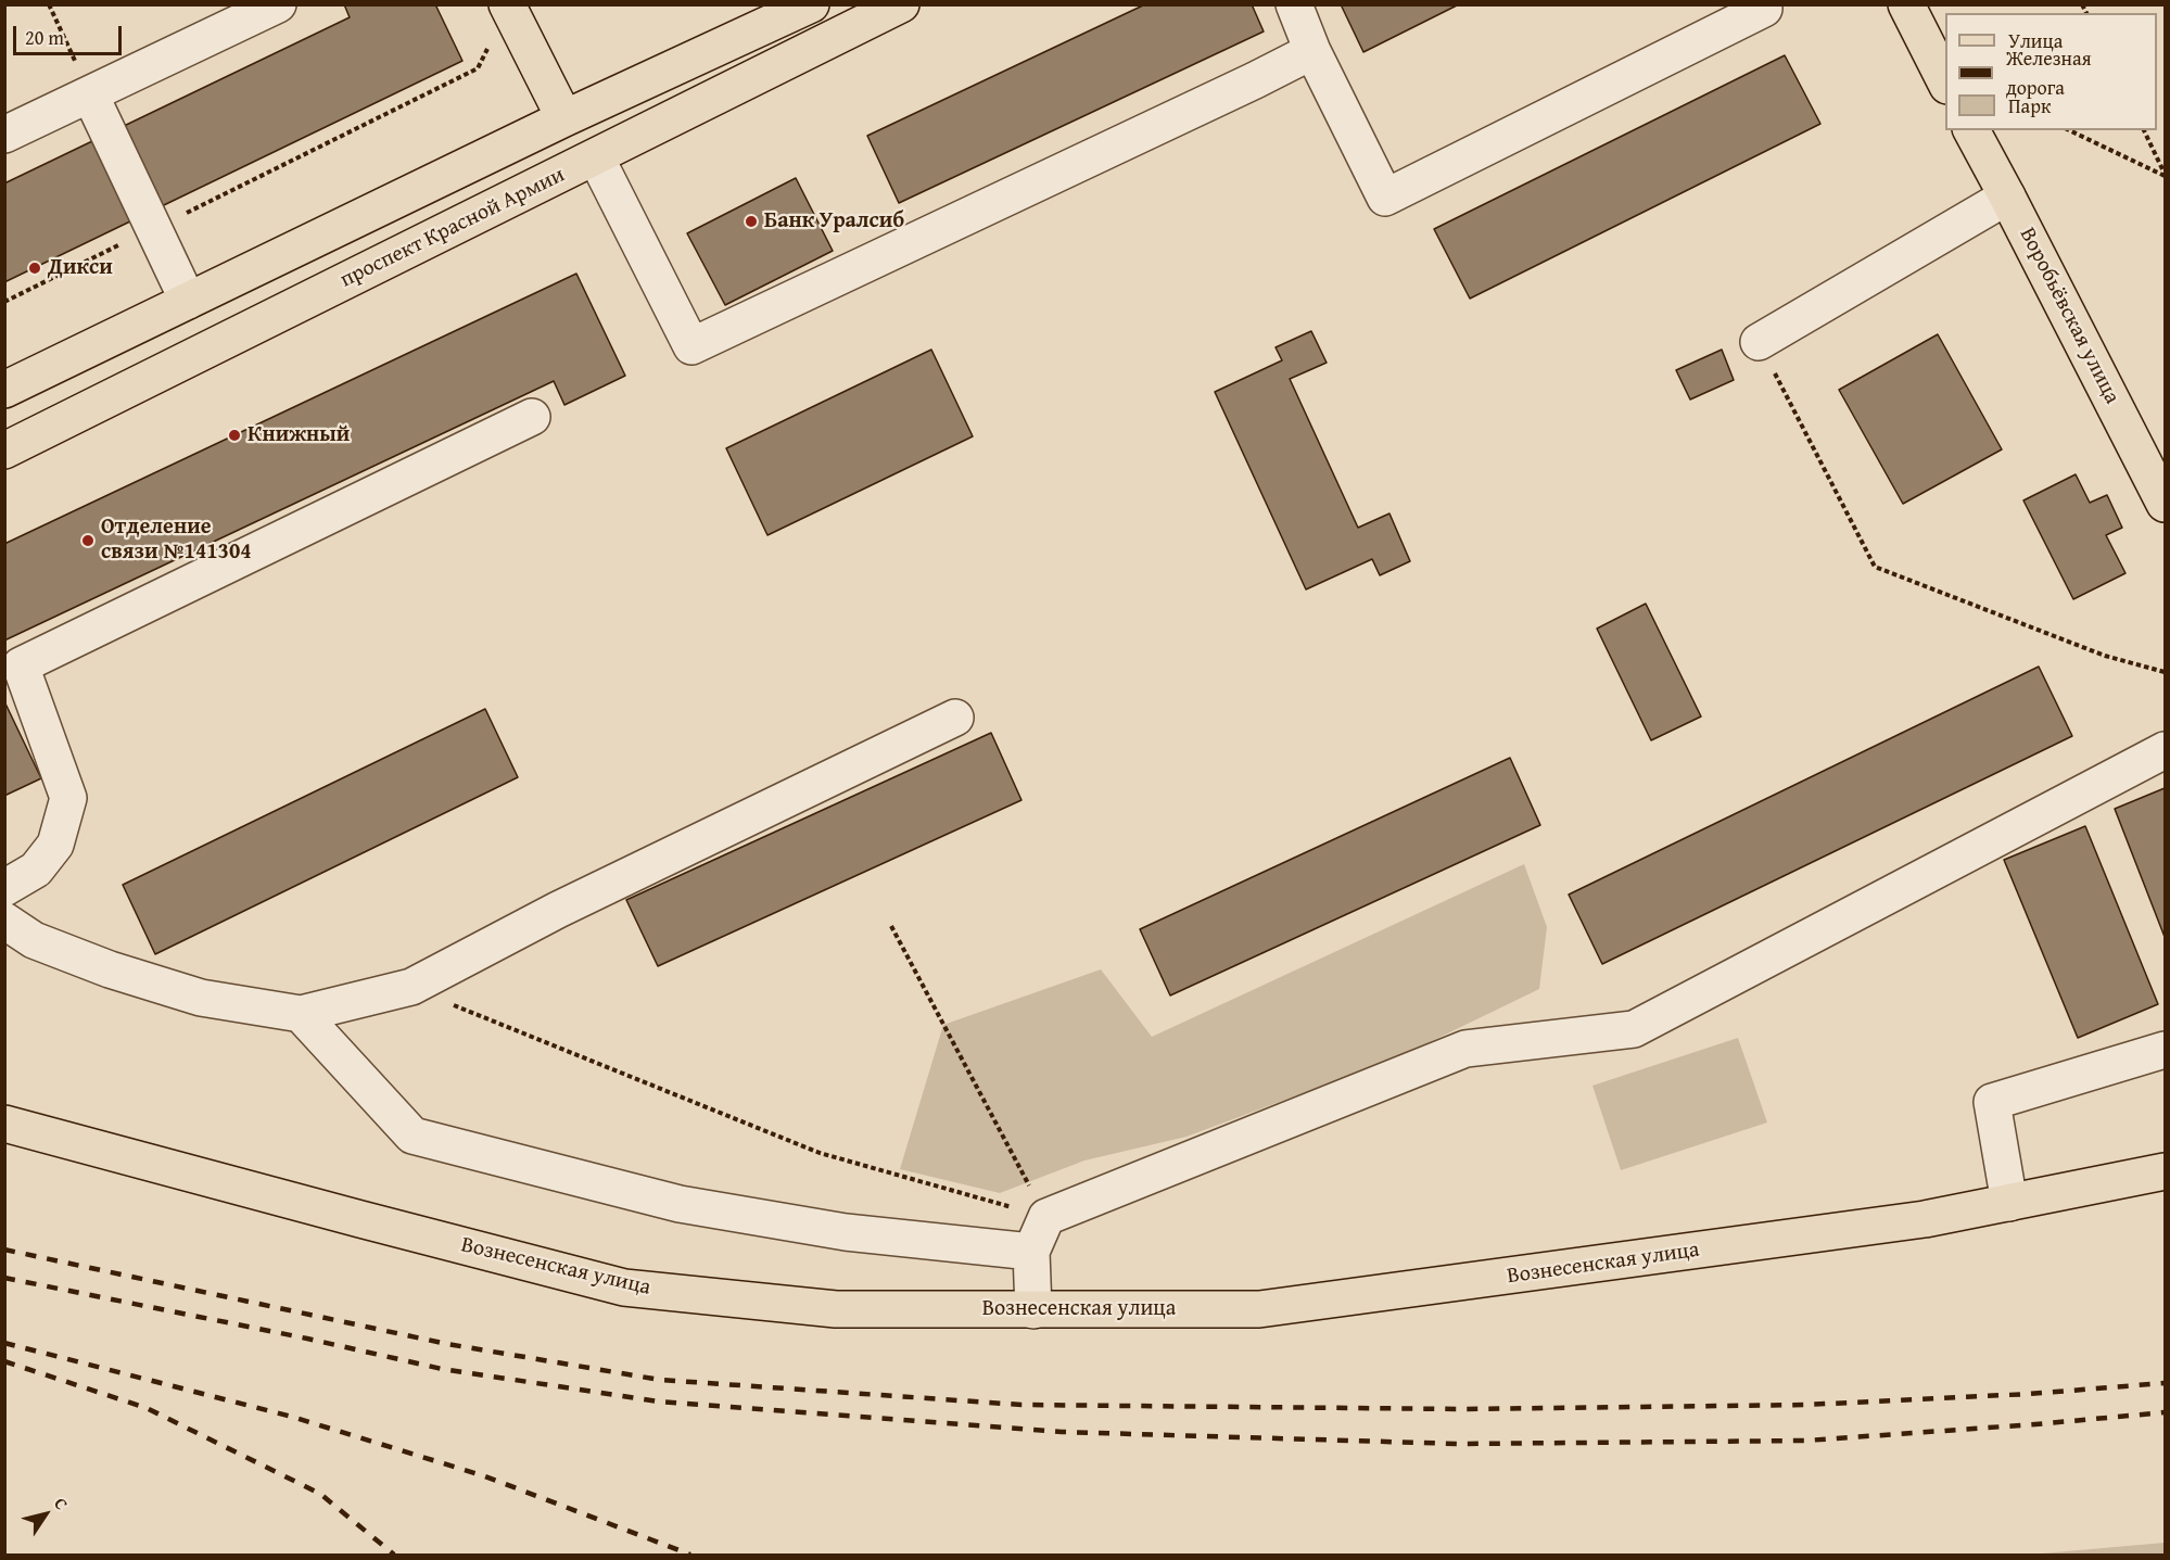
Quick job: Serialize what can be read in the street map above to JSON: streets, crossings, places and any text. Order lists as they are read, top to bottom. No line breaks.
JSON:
{"streets":{"main road":["проспект Красной Армии","Воробьёвская улица","Вознесенская улица"]},"places":["Банк Уралсиб","Дикси","Книжный","Отделение связи №141304"],"legend":["Улица","Железная дорога","Парк"],"scale_bar":"20 m","north":"top right"}
